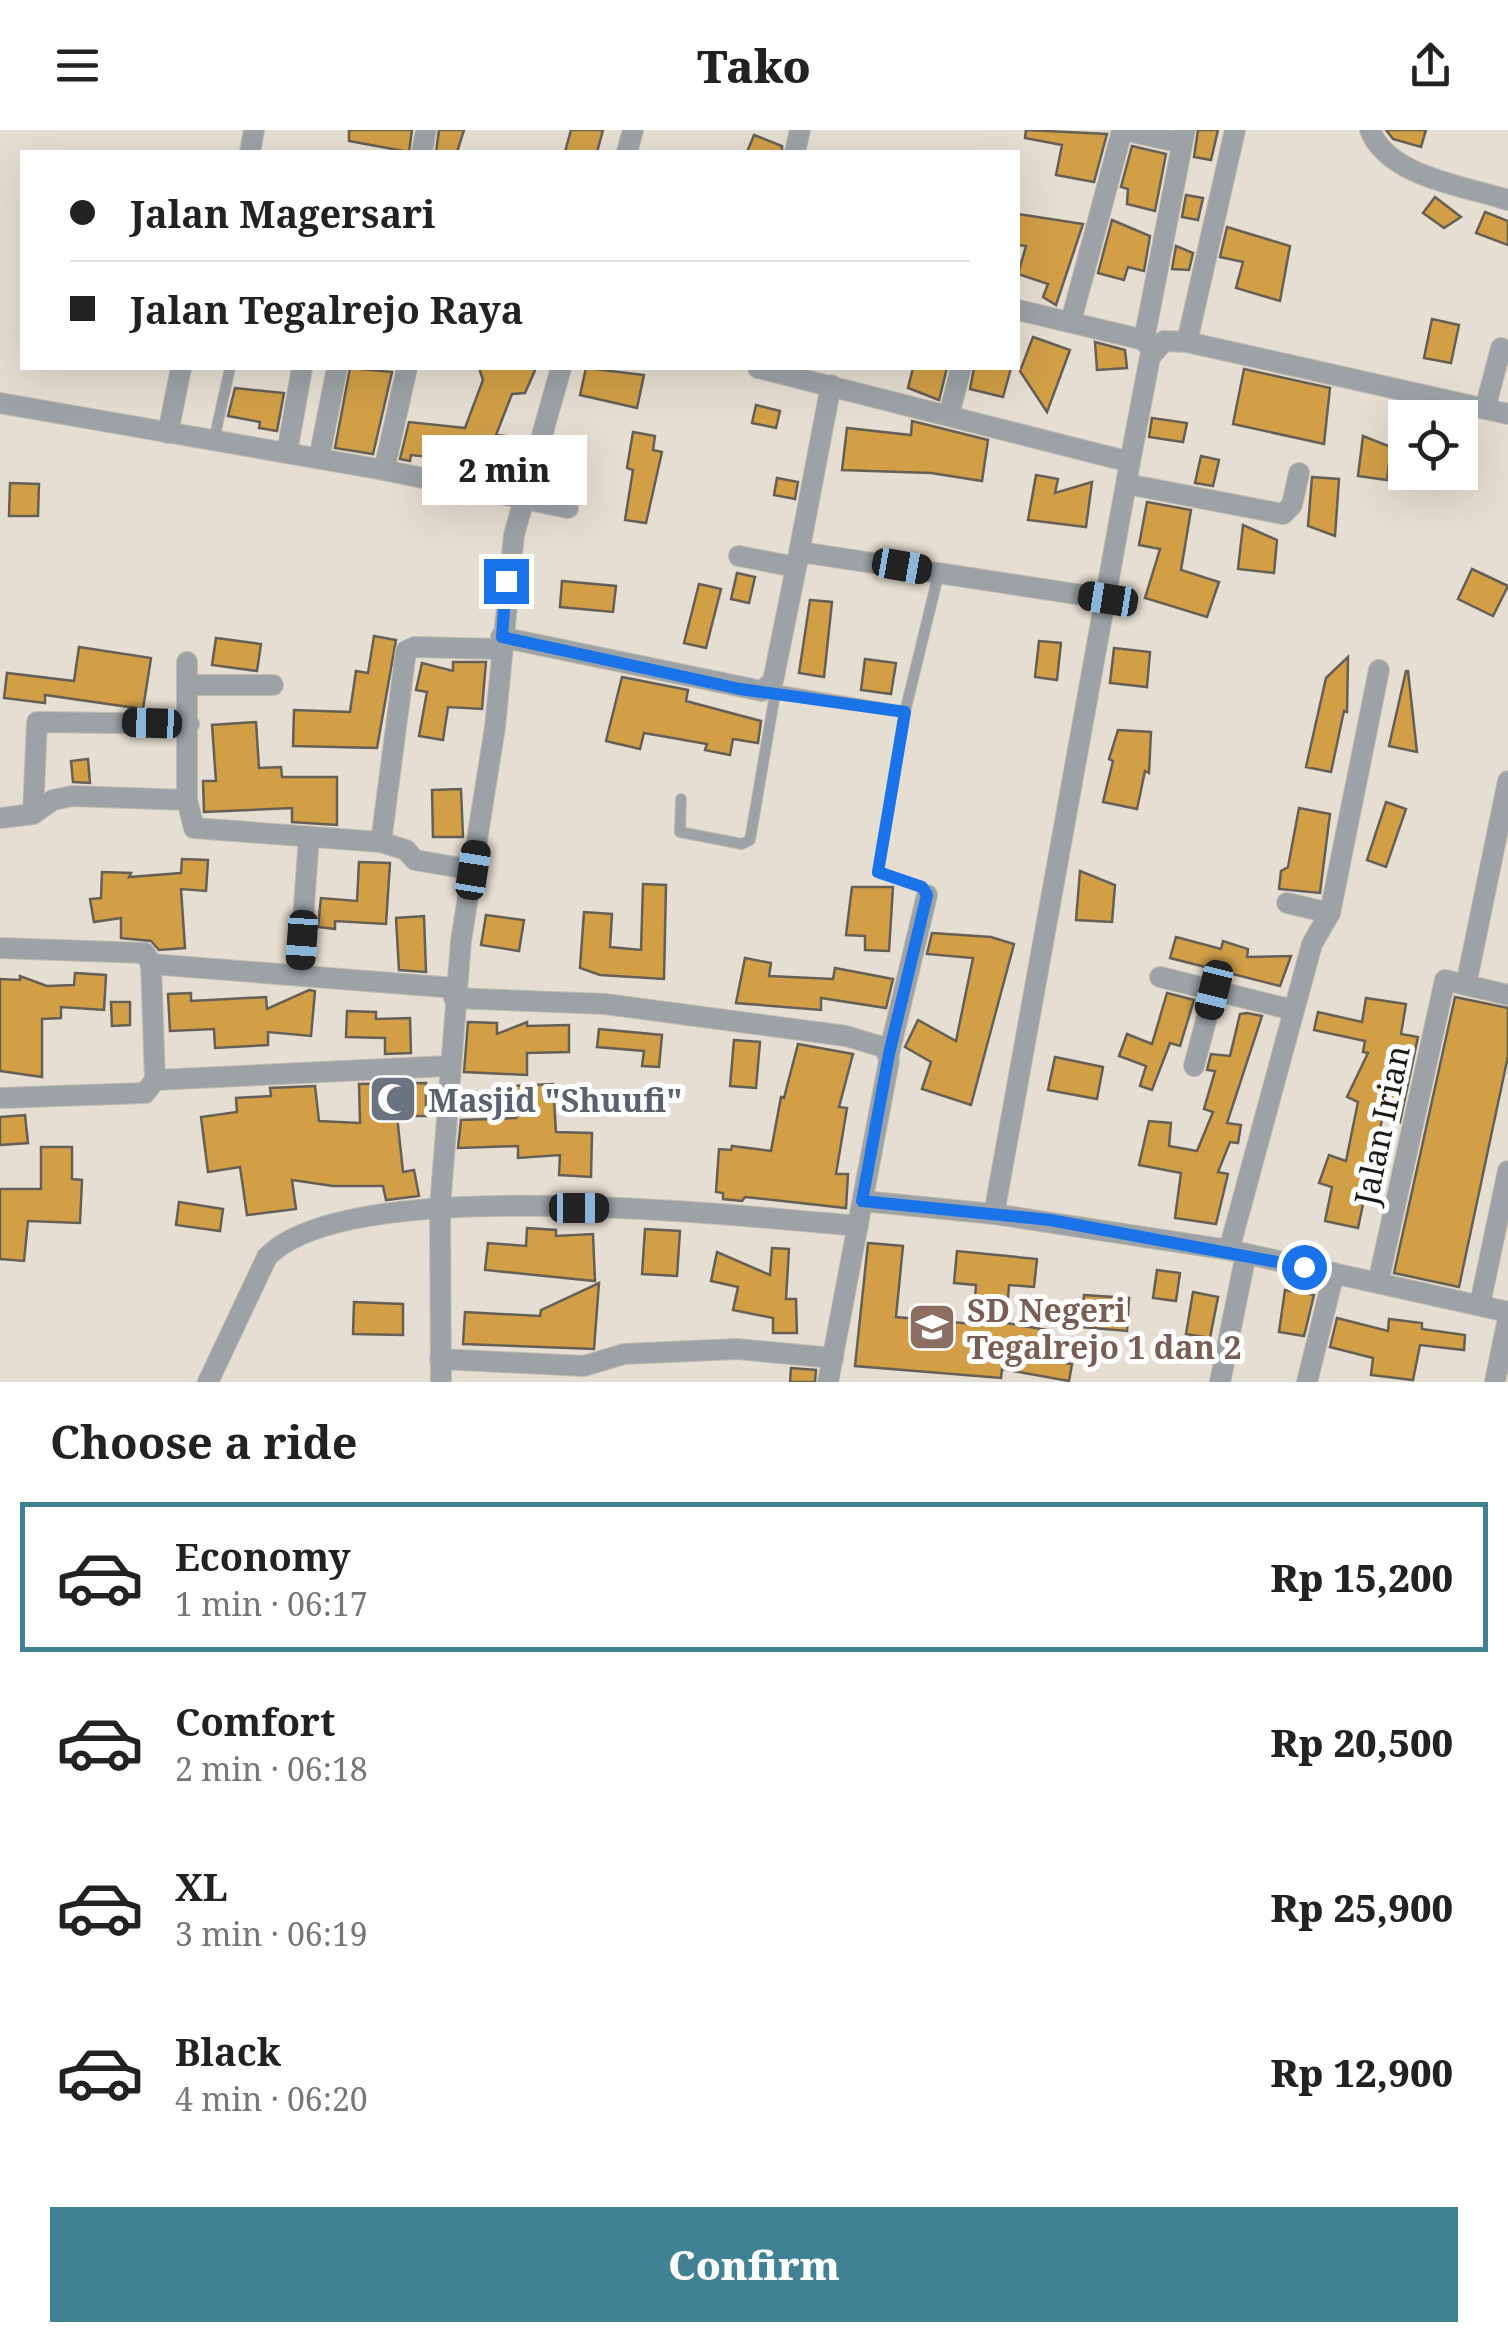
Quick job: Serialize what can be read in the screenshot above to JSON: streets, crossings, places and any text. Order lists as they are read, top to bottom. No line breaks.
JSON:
{"streets":{"street":["Jalan Irian"]},"places":{"mosque":["Masjid \"Shuufi\""],"school or university":["SD Negeri Tegalrejo 1 dan 2"]},"page":{"header":"Tako","banner":["Jalan Magersari","Jalan Tegalrejo Raya"],"bubble":"2 min","heading":"Choose a ride","list":[{"name":"Economy","note":"1 min · 06:17","value":"Rp 15,200"},{"name":"Comfort","note":"2 min · 06:18","value":"Rp 20,500"},{"name":"XL","note":"3 min · 06:19","value":"Rp 25,900"},{"name":"Black","note":"4 min · 06:20","value":"Rp 12,900"}],"buttons":"Confirm"}}
